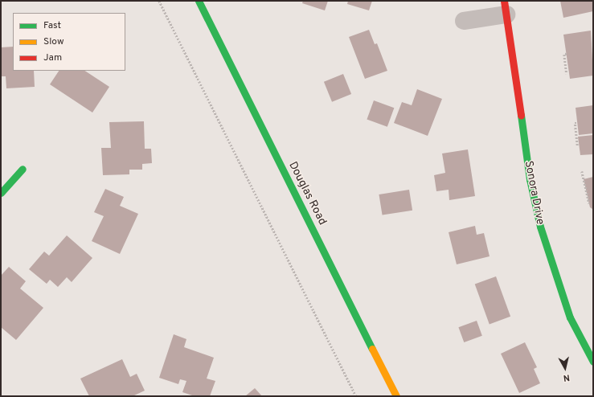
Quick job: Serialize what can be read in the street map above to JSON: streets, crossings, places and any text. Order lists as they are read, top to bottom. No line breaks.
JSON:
{"streets":{"street":["Sonora Drive","Douglas Road"]},"legend":["Fast","Slow","Jam"],"north":"bottom"}
